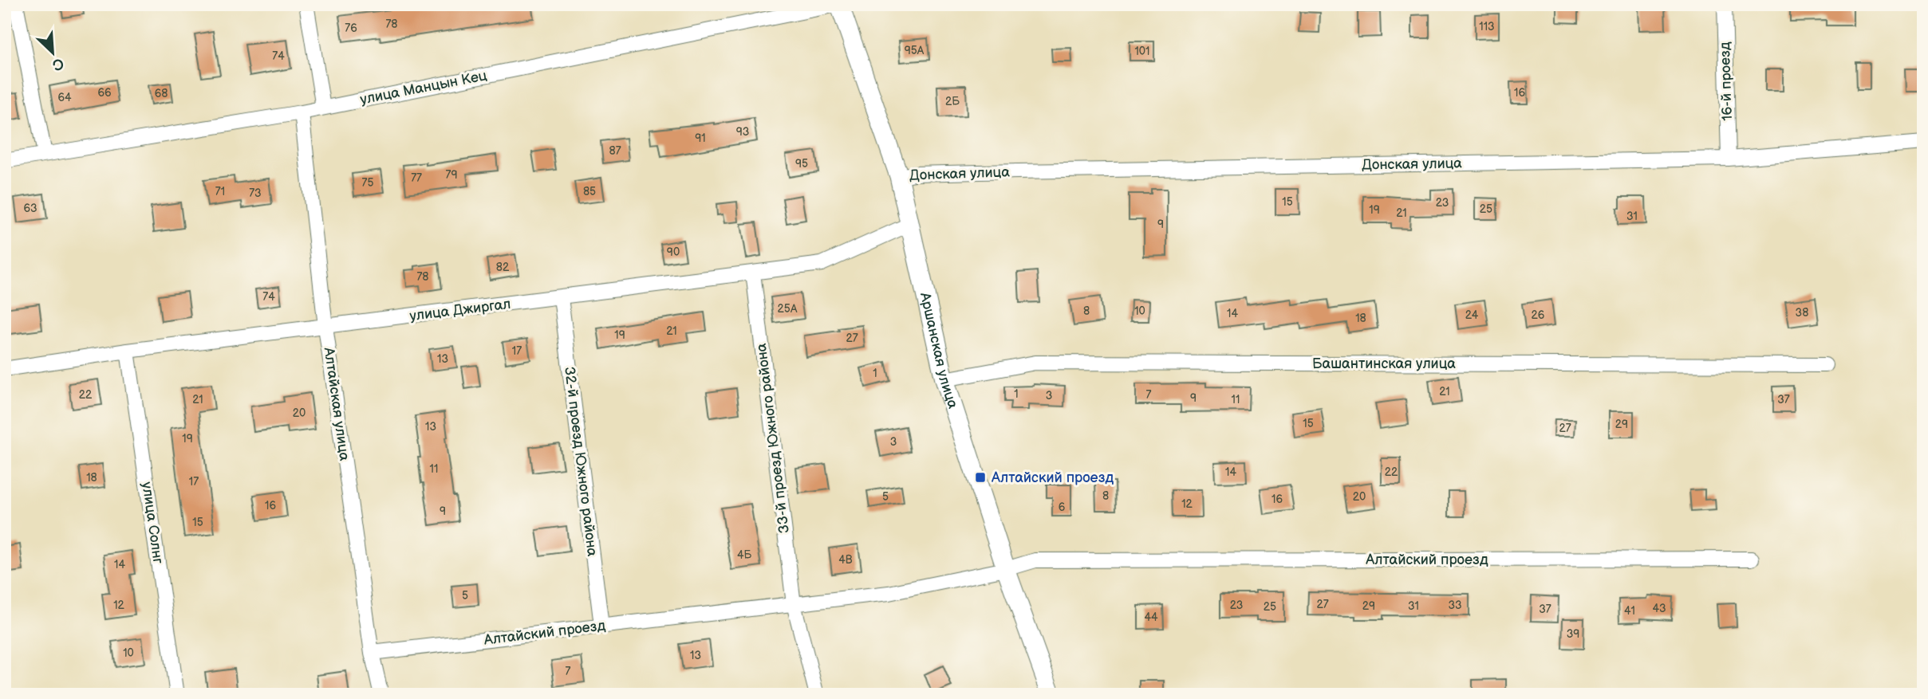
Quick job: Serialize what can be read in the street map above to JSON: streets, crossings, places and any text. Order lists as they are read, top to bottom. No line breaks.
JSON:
{"streets":{"street":["16-й проезд","улица Манцын Кец","Донская улица","улица Джиргал","Аршанская улица","Башантинская улица","Алтайская улица","33-й проезд Южного района","32-й проезд Южного района","улица Солнг","Алтайский проезд"]},"crossings":[["16-й проезд","Донская улица"],["улица Манцын Кец","Аршанская улица"],["улица Манцын Кец","Алтайская улица"],["Донская улица","Аршанская улица"],["улица Джиргал","Аршанская улица"],["улица Джиргал","Алтайская улица"],["улица Джиргал","33-й проезд Южного района"],["улица Джиргал","32-й проезд Южного района"],["улица Джиргал","улица Солнг"],["Аршанская улица","Башантинская улица"],["Аршанская улица","Алтайский проезд"],["Алтайская улица","Алтайский проезд"],["33-й проезд Южного района","Алтайский проезд"],["32-й проезд Южного района","Алтайский проезд"]],"places":{"transit":["Алтайский проезд"]},"house_numbers":["78","113","76","95А","101","74","66","16","68","64","2Б","93","91","87","95","79","77","75","71","85","73","15","23","63","25","19","21","31","9","90","82","78","74","25А","8","10","38","14","24","26","18","21","19","27","17","13","1","21","1","22","7","3","9","21","11","37","20","15","29","13","27","19","3","11","14","22","18","17","8","5","20","16","12","16","6","9","15","4Б","4В","14","5","27","12","23","33","29","31","25","43","37","41","44","39","10","13","7"],"north":"bottom right"}
